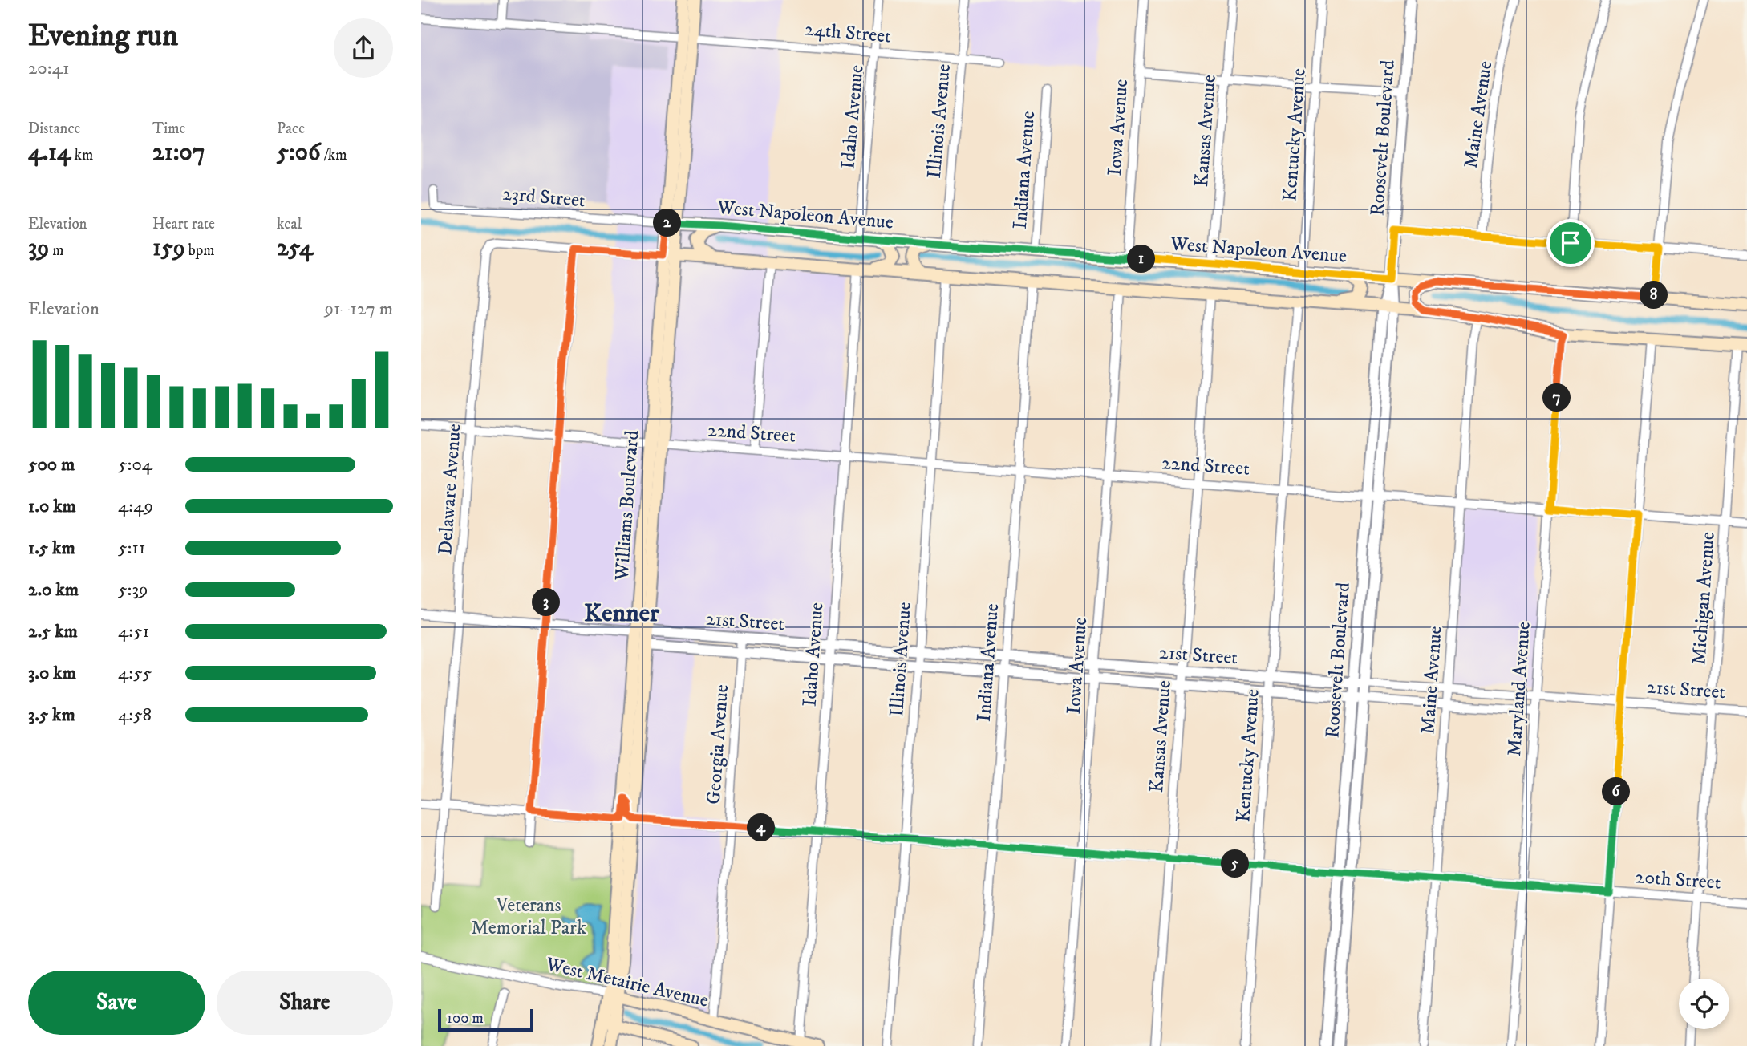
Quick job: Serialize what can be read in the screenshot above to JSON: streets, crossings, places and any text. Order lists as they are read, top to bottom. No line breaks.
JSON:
{"streets":{"main road":["West Napoleon Avenue","Williams Boulevard","West Metairie Avenue"],"street":["24th Street","Maine Avenue","Idaho Avenue","Illinois Avenue","Iowa Avenue","Kansas Avenue","Kentucky Avenue","Roosevelt Boulevard","Indiana Avenue","23rd Street","22nd Street","Delaware Avenue","Michigan Avenue","21st Street","Maryland Avenue","Georgia Avenue","20th Street"]},"crossings":[["24th Street","Idaho Avenue"],["24th Street","Illinois Avenue"],["24th Street","Williams Boulevard"],["Maine Avenue","22nd Street"],["Maine Avenue","21st Street"],["Maine Avenue","20th Street"],["Idaho Avenue","West Napoleon Avenue"],["Idaho Avenue","22nd Street"],["Idaho Avenue","21st Street"],["Idaho Avenue","20th Street"],["Idaho Avenue","West Metairie Avenue"],["Illinois Avenue","West Napoleon Avenue"],["Illinois Avenue","22nd Street"],["Illinois Avenue","21st Street"],["Illinois Avenue","20th Street"],["Iowa Avenue","West Napoleon Avenue"],["Iowa Avenue","22nd Street"],["Iowa Avenue","21st Street"],["Iowa Avenue","20th Street"],["Kansas Avenue","West Napoleon Avenue"],["Kansas Avenue","22nd Street"],["Kansas Avenue","21st Street"],["Kansas Avenue","20th Street"],["Kentucky Avenue","West Napoleon Avenue"],["Kentucky Avenue","22nd Street"],["Kentucky Avenue","21st Street"],["Kentucky Avenue","20th Street"],["Roosevelt Boulevard","West Napoleon Avenue"],["Roosevelt Boulevard","22nd Street"],["Roosevelt Boulevard","21st Street"],["Roosevelt Boulevard","20th Street"],["Indiana Avenue","West Napoleon Avenue"],["Indiana Avenue","22nd Street"],["Indiana Avenue","21st Street"],["Indiana Avenue","20th Street"],["23rd Street","West Napoleon Avenue"],["23rd Street","Williams Boulevard"],["West Napoleon Avenue","Williams Boulevard"],["22nd Street","Delaware Avenue"],["22nd Street","Williams Boulevard"],["22nd Street","Michigan Avenue"],["22nd Street","Maryland Avenue"],["Delaware Avenue","21st Street"],["Delaware Avenue","20th Street"],["Williams Boulevard","21st Street"],["Williams Boulevard","20th Street"],["Williams Boulevard","West Metairie Avenue"],["Michigan Avenue","21st Street"],["Michigan Avenue","20th Street"],["21st Street","Maryland Avenue"],["21st Street","Georgia Avenue"],["Maryland Avenue","20th Street"],["Georgia Avenue","20th Street"],["Georgia Avenue","West Metairie Avenue"]],"districts":["Kenner"],"parks":["Veterans Memorial Park"],"scale_bar":"100 m","page":{"heading":["Evening run","20:41"],"stats":[["Distance","4.14 km"],["Time","21:07"],["Pace","5:06 /km"],["Elevation","39 m"],["Heart rate","159 bpm"],["kcal","254"]],"pins":["2","1","8","7","3","6","4","5"],"chart":["Elevation","91–127 m"],"list":[{"name":"500 m","note":"5:04"},{"name":"1.0 km","note":"4:49"},{"name":"1.5 km","note":"5:11"},{"name":"2.0 km","note":"5:39"},{"name":"2.5 km","note":"4:51"},{"name":"3.0 km","note":"4:55"},{"name":"3.5 km","note":"4:58"}],"buttons":["Save","Share"],"scale":"100 m"}}
